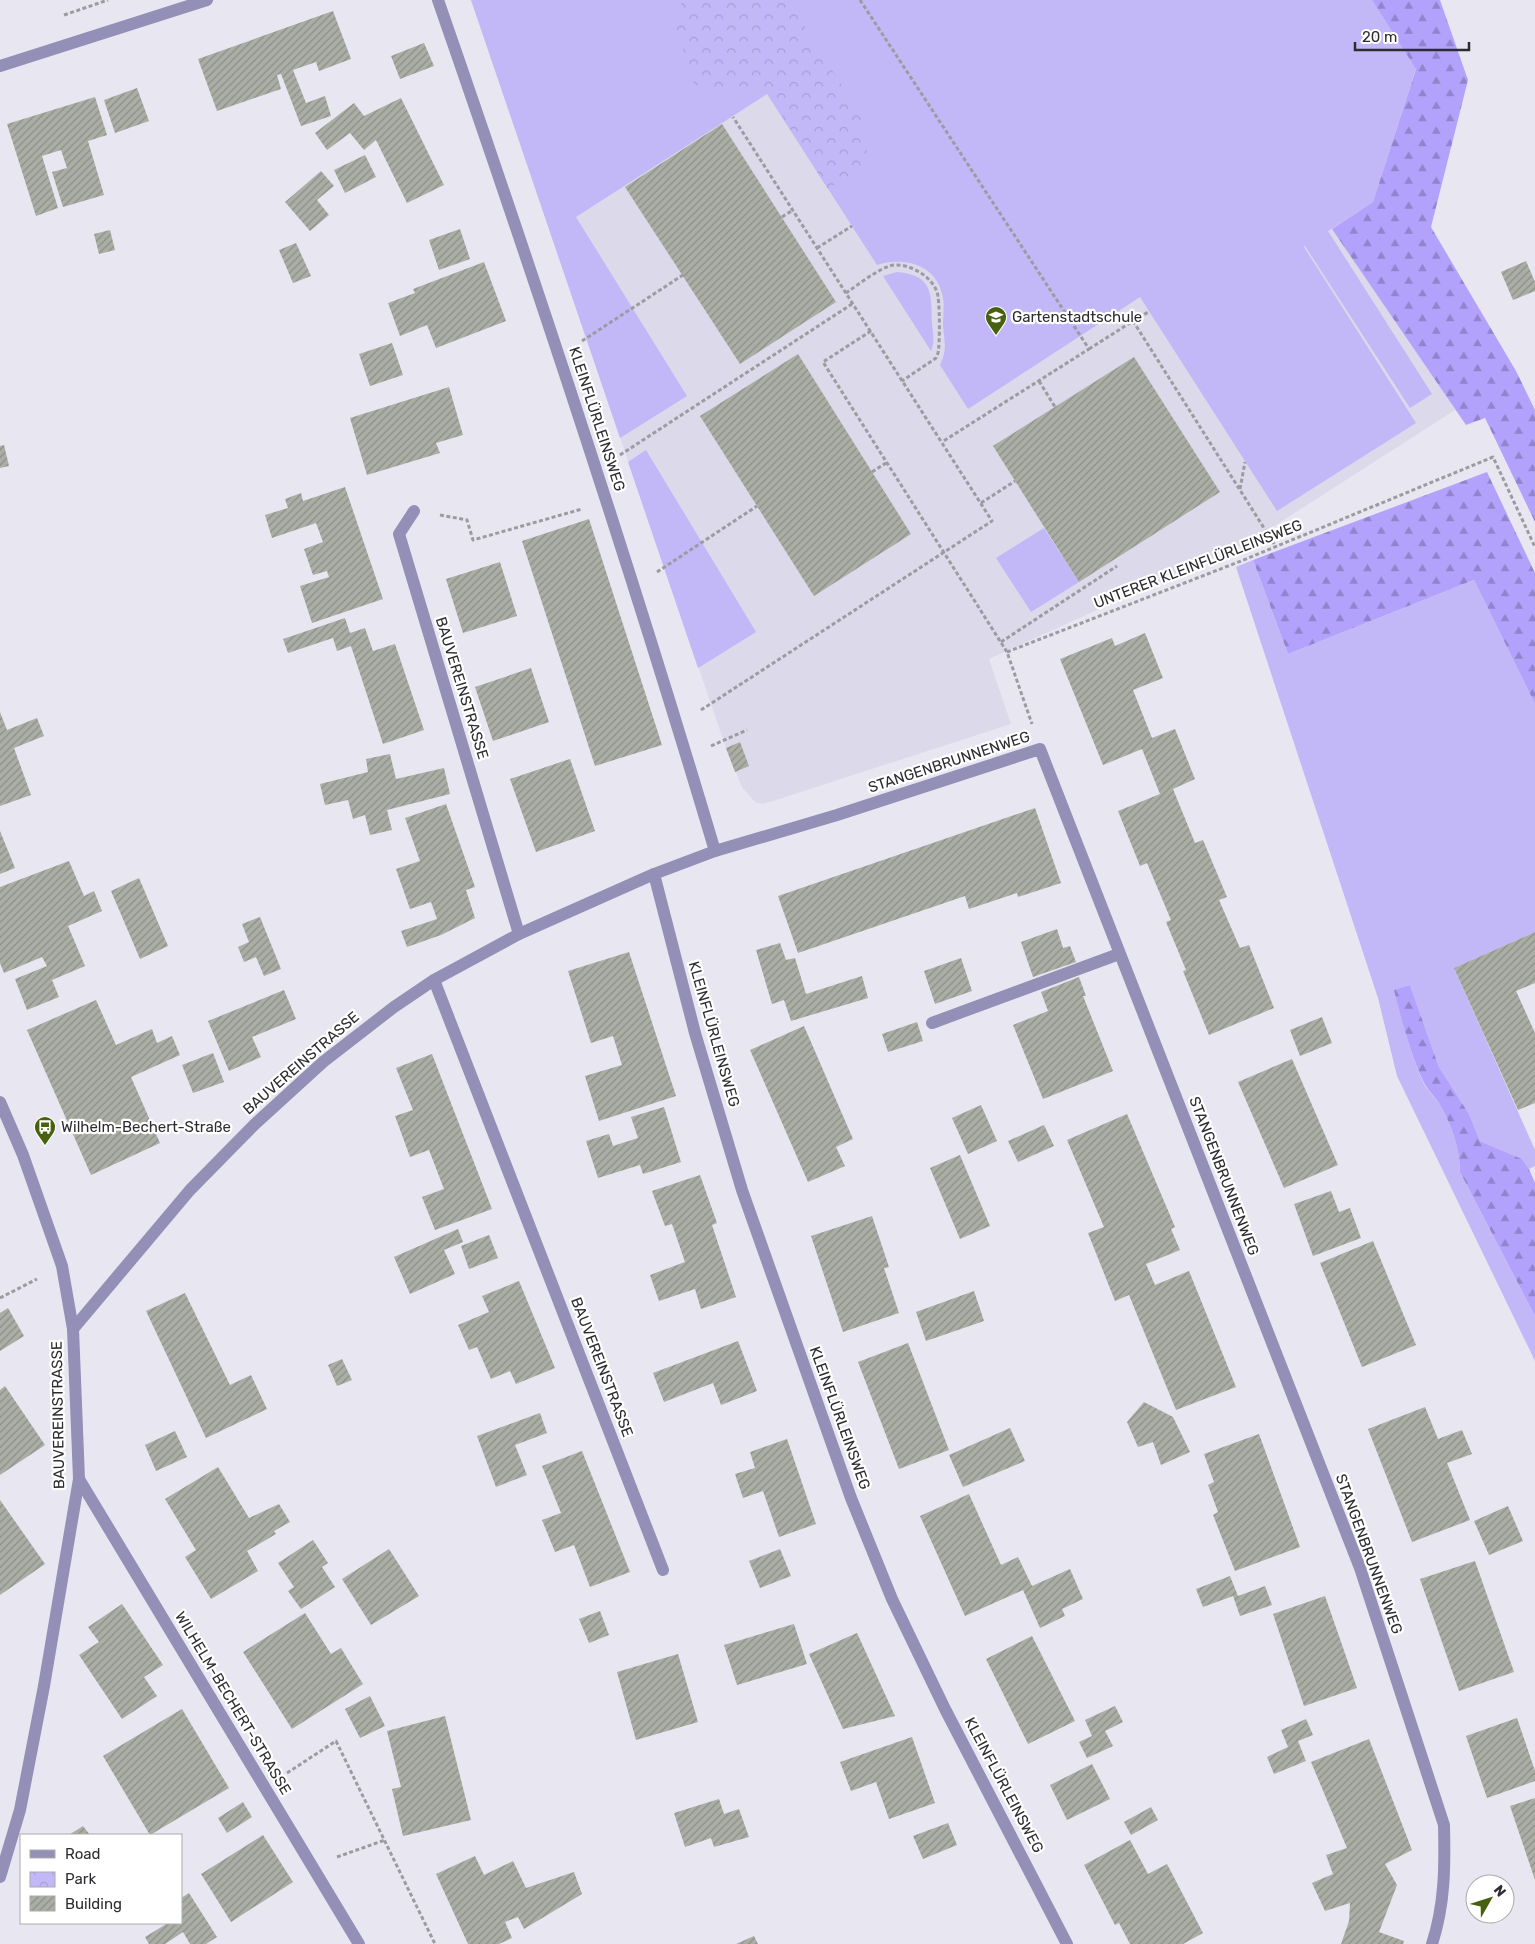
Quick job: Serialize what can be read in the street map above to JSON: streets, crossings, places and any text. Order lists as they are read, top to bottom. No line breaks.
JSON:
{"streets":{"street":["KLEINFLÜRLEINSWEG","BAUVEREINSTRASSE","STANGENBRUNNENWEG","WILHELM-BECHERT-STRASSE"],"path":["UNTERER KLEINFLÜRLEINSWEG"]},"crossings":[["KLEINFLÜRLEINSWEG","BAUVEREINSTRASSE"],["KLEINFLÜRLEINSWEG","STANGENBRUNNENWEG"],["BAUVEREINSTRASSE","STANGENBRUNNENWEG"],["BAUVEREINSTRASSE","WILHELM-BECHERT-STRASSE"]],"places":{"school or university":["Gartenstadtschule"],"bus stop":["Wilhelm-Bechert-Straße"]},"legend":["Road","Park","Building"],"scale_bar":"20 m","north":"top right"}
